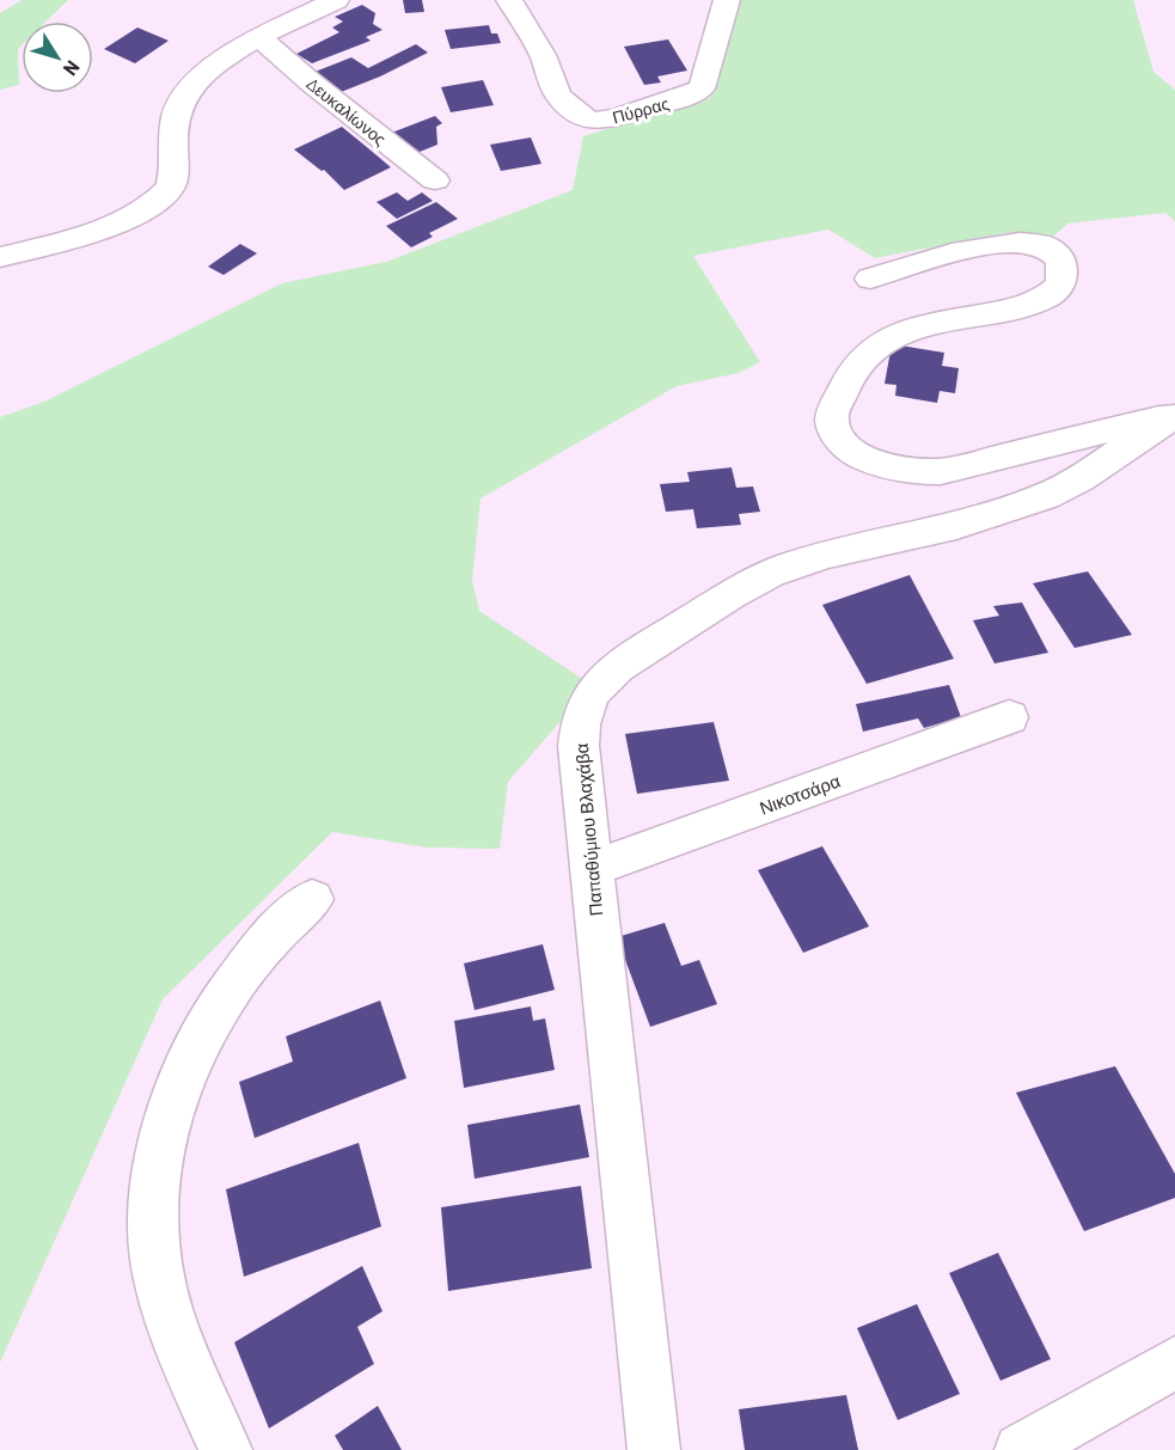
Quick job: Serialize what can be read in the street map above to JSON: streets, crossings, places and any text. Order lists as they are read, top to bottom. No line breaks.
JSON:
{"streets":{"street":["Πύρρας","Δευκαλίωνος","Νικοτσάρα","Παπαθύμιου Βλαχάβα"]},"crossings":[["Νικοτσάρα","Παπαθύμιου Βλαχάβα"]],"north":"bottom right"}
